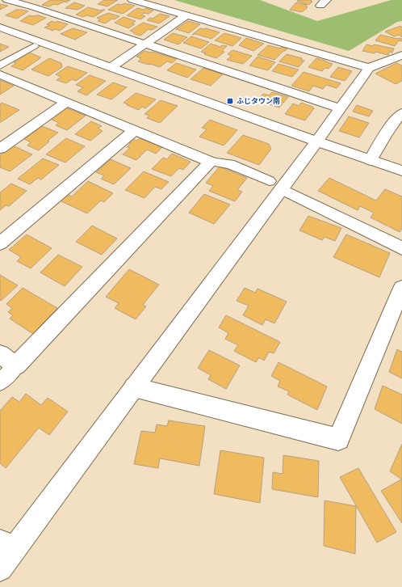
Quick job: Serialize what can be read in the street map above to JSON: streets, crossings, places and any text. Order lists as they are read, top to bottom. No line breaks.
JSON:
{"places":{"transit":["ふじタウン南"]}}
